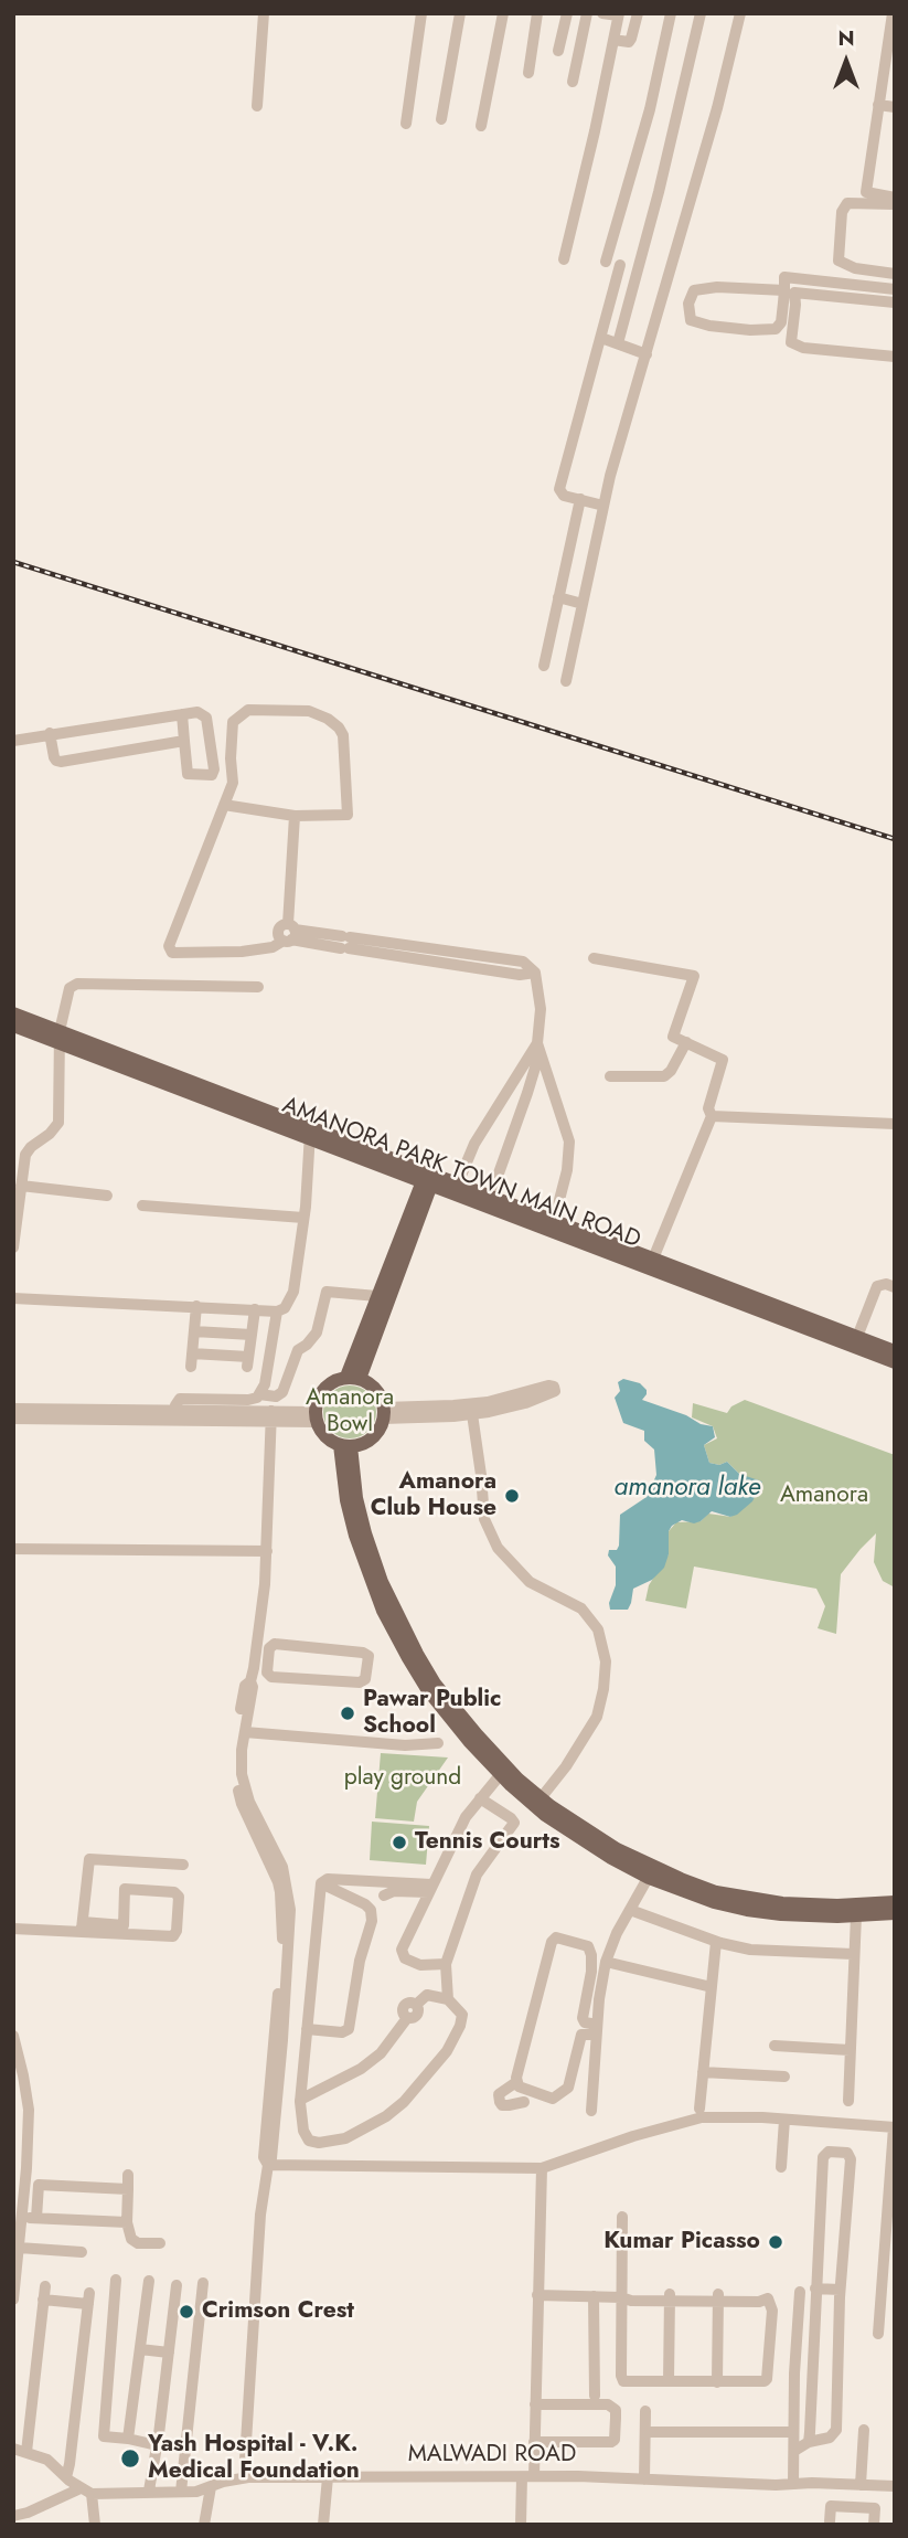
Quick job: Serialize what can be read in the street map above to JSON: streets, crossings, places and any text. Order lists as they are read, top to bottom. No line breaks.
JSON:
{"streets":{"main road":["AMANORA PARK TOWN MAIN ROAD"],"street":["MALWADI ROAD"]},"water":["amanora lake"],"parks":["Amanora Bowl","Amanora","play ground"],"places":["Amanora Club House","Pawar Public School","Tennis Courts","Kumar Picasso","Crimson Crest","Yash Hospital - V.K. Medical Foundation"],"north":"top"}
